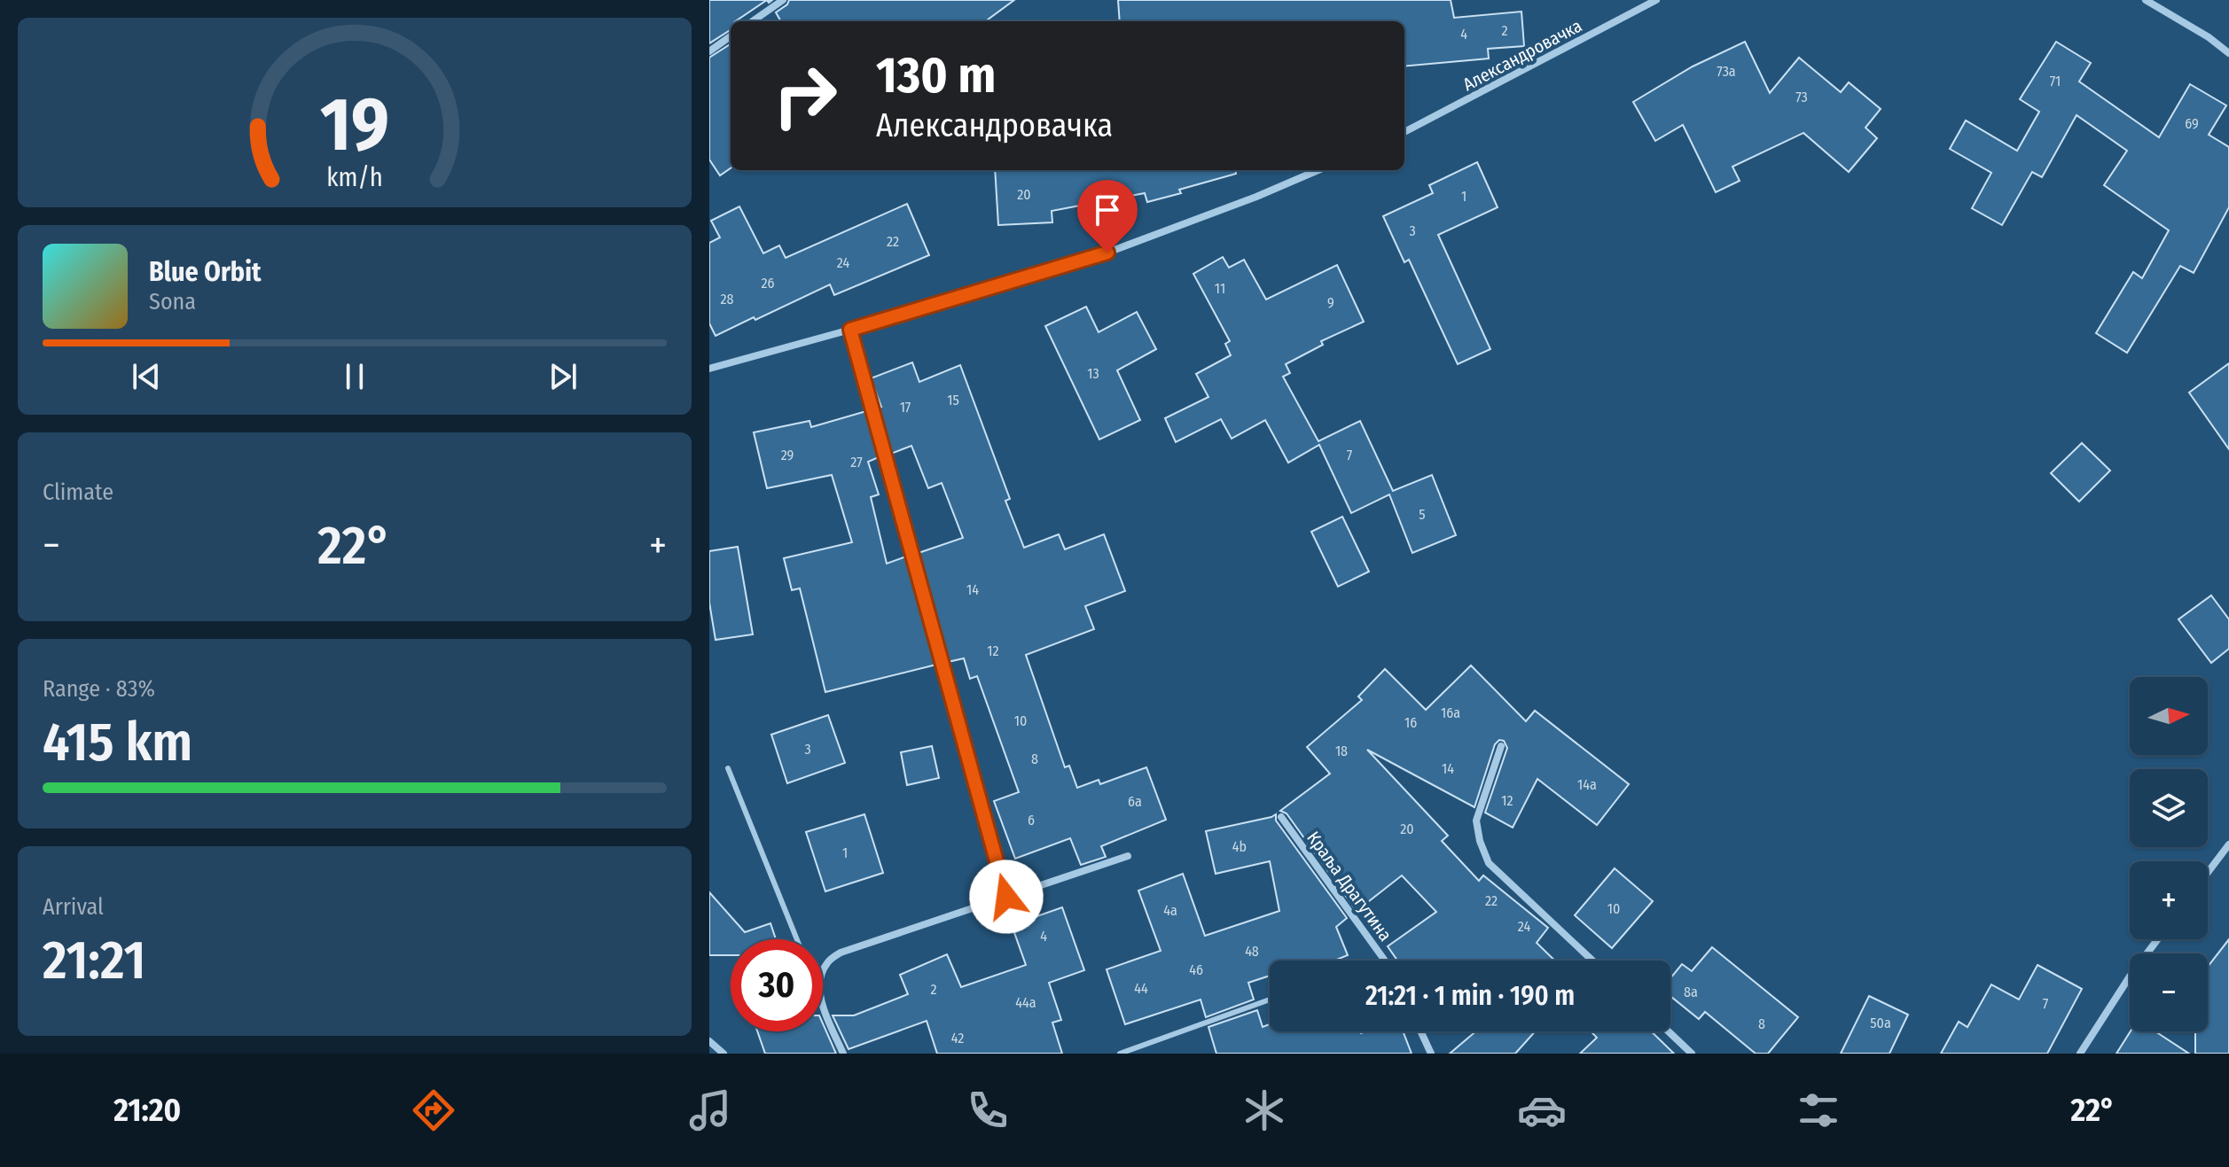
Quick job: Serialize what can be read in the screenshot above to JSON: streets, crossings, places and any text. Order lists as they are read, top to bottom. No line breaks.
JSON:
{"streets":{"street":["Александровачка","Краља Драгутина"]},"house_numbers":["2","4","73a","71","73","69","20","1","3","22","24","26","11","28","9","13","15","17","29","7","27","5","14","12","16a","10","16","3","18","8","14","14a","12","6a","6","20","4b","1","22","10","4a","24","4","48","46","44","2","8a","44a","7","50a","8","42"],"north":"right","page":{"turn":["130 m","Александровачка"],"song":["Blue Orbit","Sona"],"tile":["Climate",["Range · 83%","415 km"],["Arrival","21:21"]],"heat":["−","22°","+"],"map_buttons":["+","−"],"limit":"30","trip":"21:21 · 1 min · 190 m","tabs":["21:20","22°"],"gauge":["19","km/h"]}}
